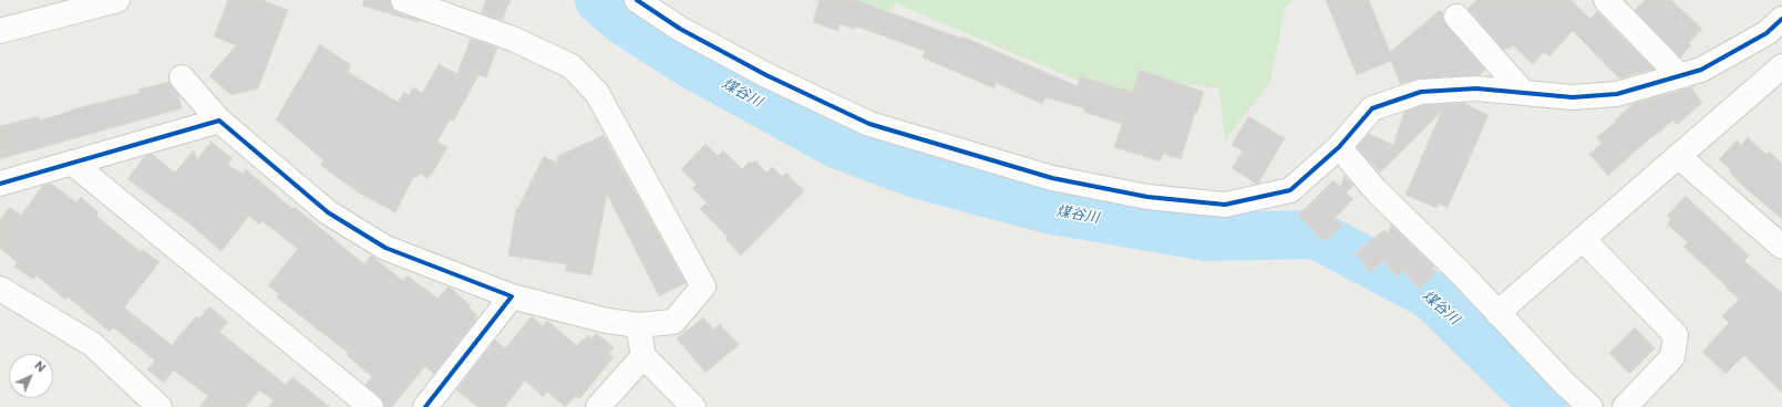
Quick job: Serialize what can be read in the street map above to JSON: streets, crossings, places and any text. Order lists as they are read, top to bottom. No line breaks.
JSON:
{"water":["煤谷川"],"north":"top right"}
